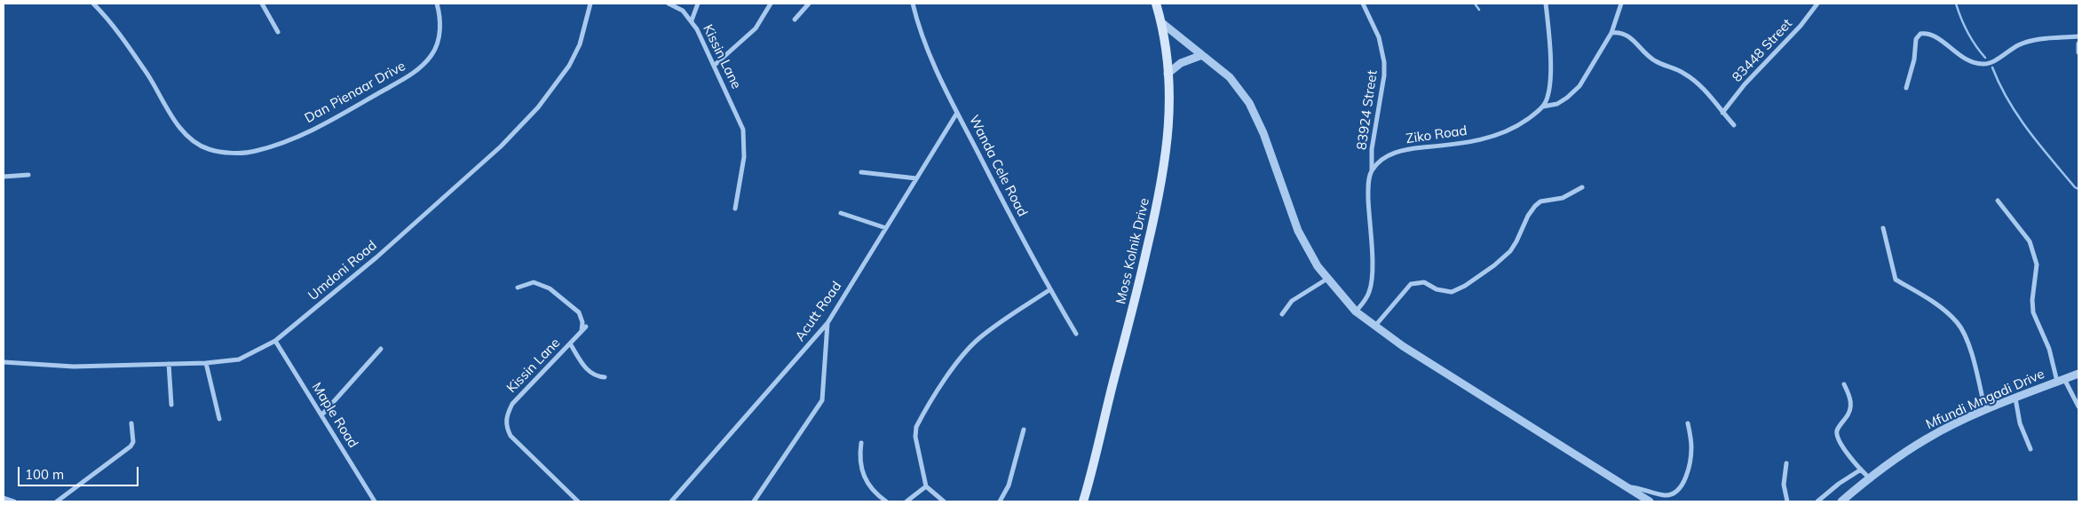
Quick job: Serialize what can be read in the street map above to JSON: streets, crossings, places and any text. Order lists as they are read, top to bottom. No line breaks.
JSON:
{"streets":{"main road":["Moss Kolnik Drive"],"street":["83448 Street","Kissin Lane","Dan Pienaar Drive","83924 Street","Ziko Road","Wanda Cele Road","Umdoni Road","Acutt Road","Mfundi Mngadi Drive","Maple Road"]},"crossings":[["83924 Street","Ziko Road"],["Wanda Cele Road","Acutt Road"],["Umdoni Road","Maple Road"]],"scale_bar":"100 m"}
